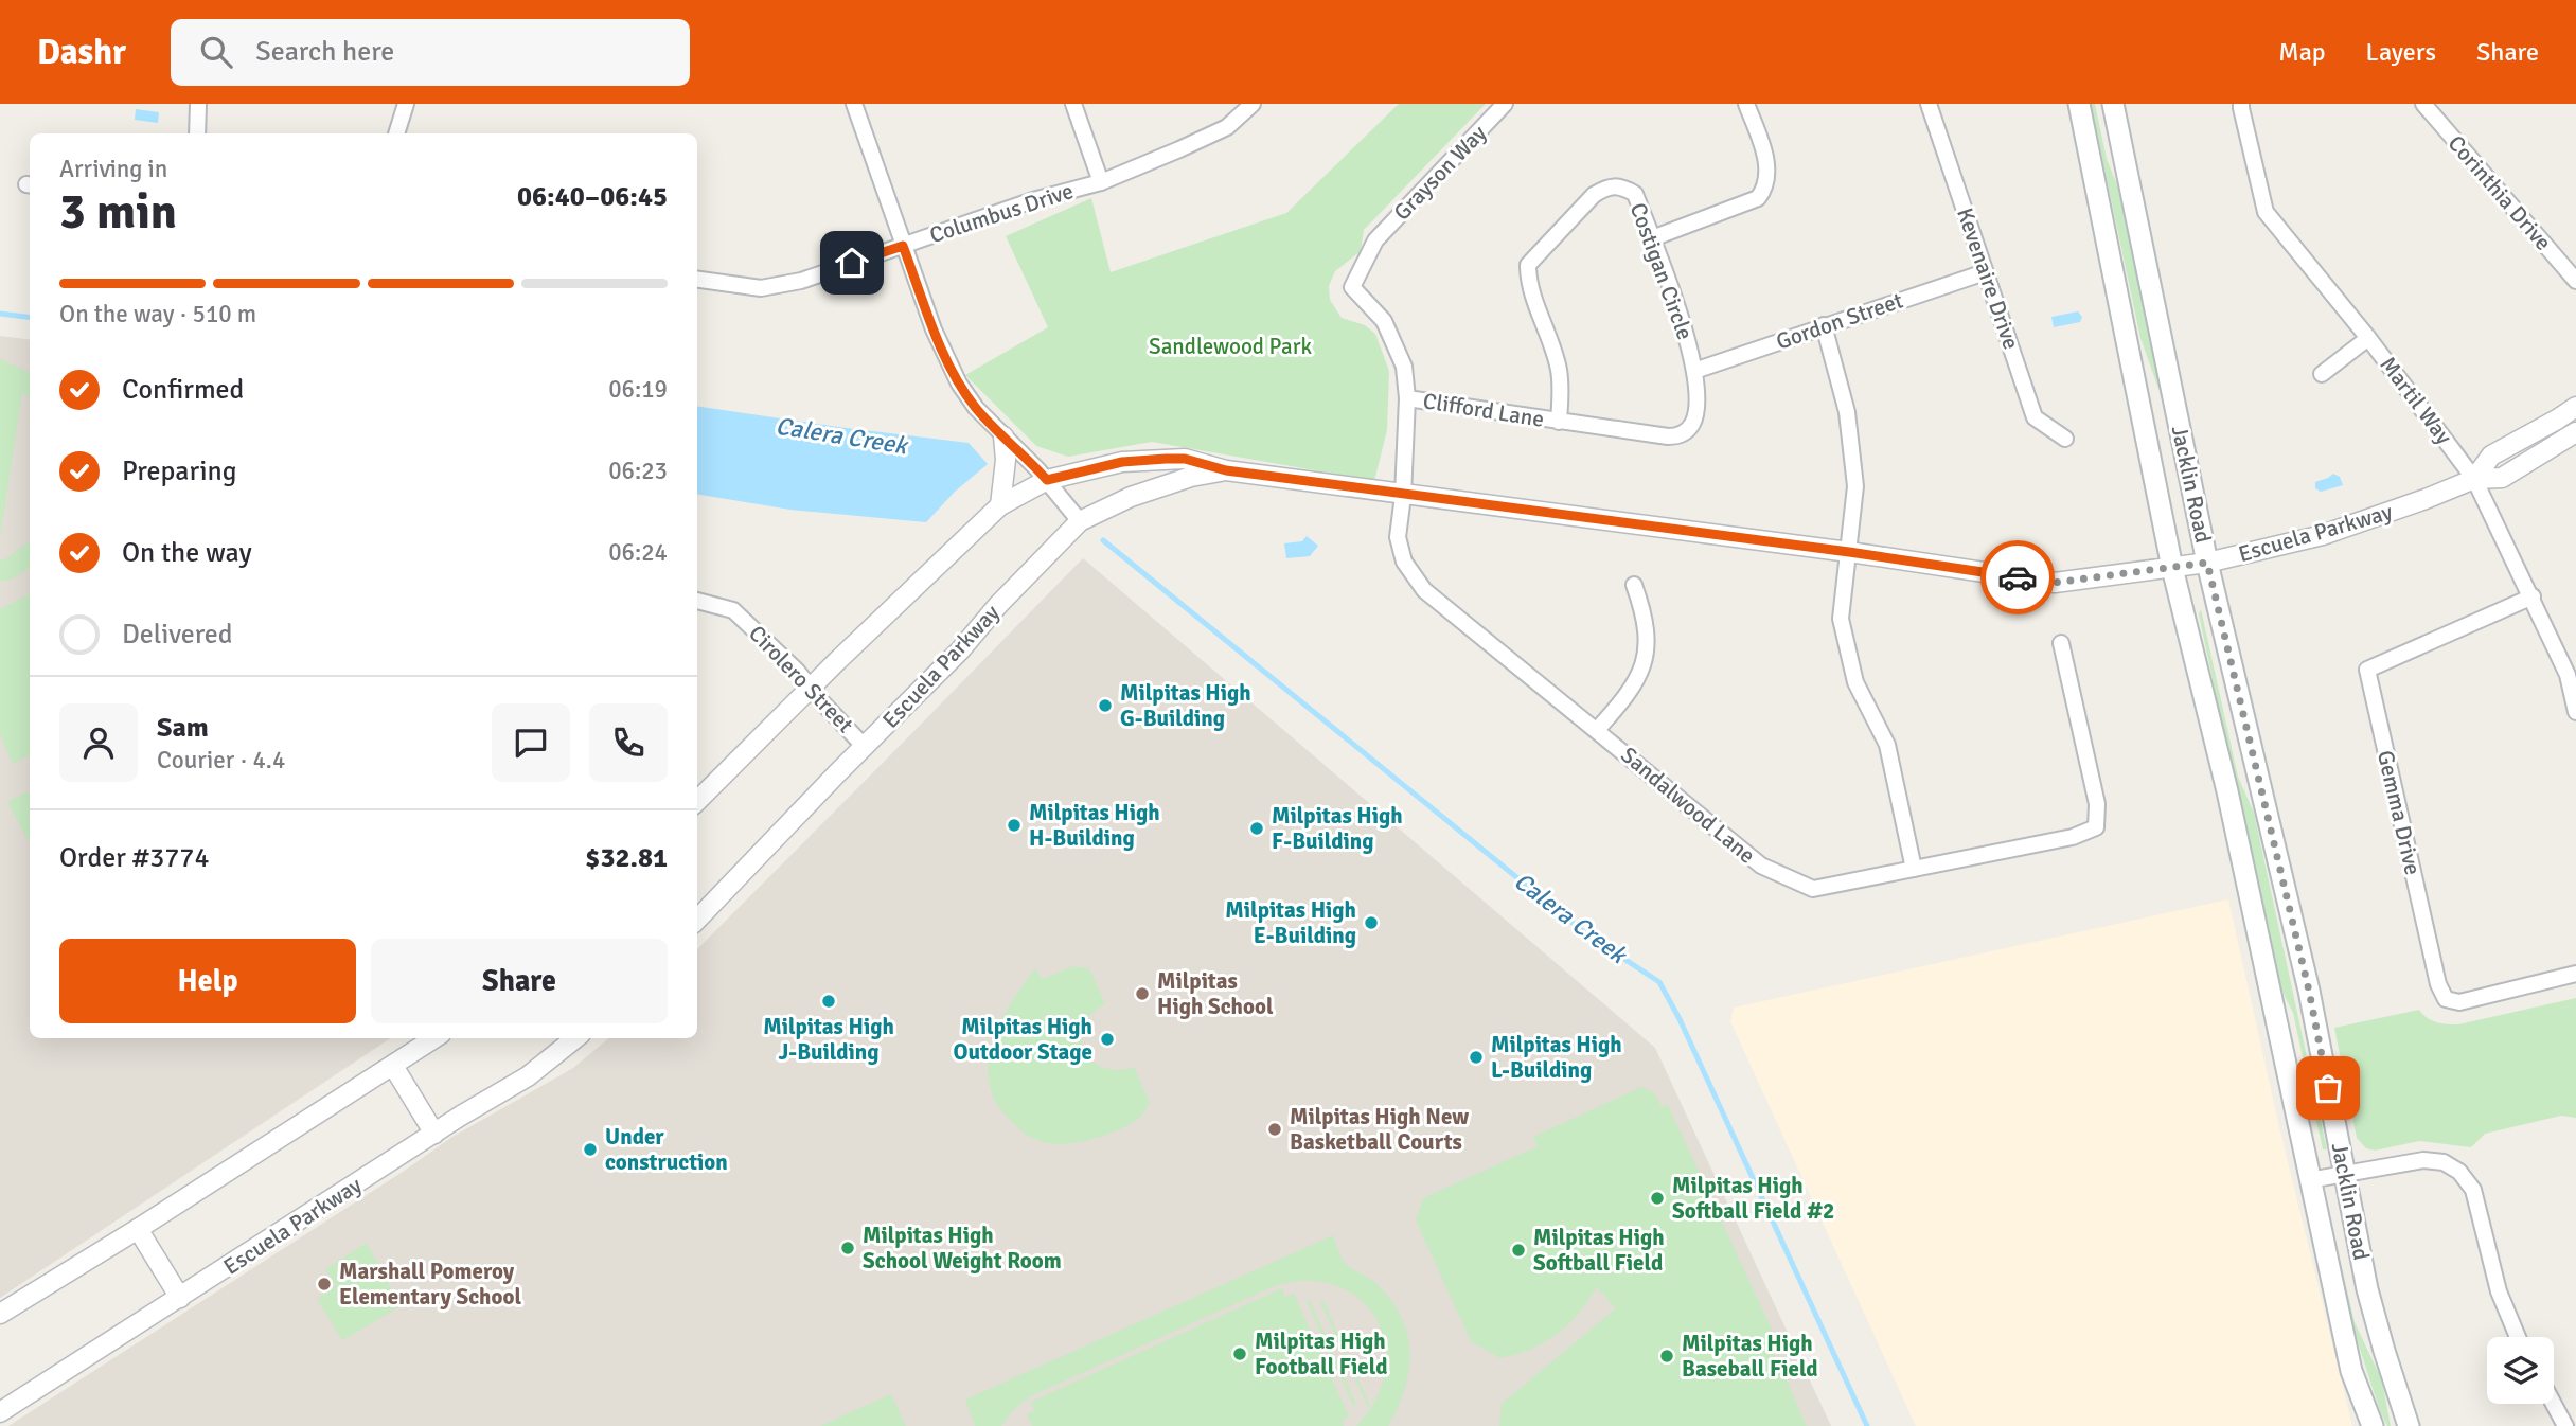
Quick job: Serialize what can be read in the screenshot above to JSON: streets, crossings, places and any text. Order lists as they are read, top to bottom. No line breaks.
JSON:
{"streets":{"main road":["Jacklin Road"],"street":["Grayson Way","Corinthia Drive","Columbus Drive","Costigan Circle","Kevenaire Drive","Gordon Street","Martil Way","Clifford Lane","Escuela Parkway","Cirolero Street","Sandalwood Lane","Gemma Drive"]},"crossings":[["Grayson Way","Clifford Lane"],["Grayson Way","Sandalwood Lane"],["Costigan Circle","Gordon Street"],["Costigan Circle","Clifford Lane"],["Kevenaire Drive","Gordon Street"],["Martil Way","Escuela Parkway"],["Martil Way","Gemma Drive"],["Clifford Lane","Sandalwood Lane"],["Jacklin Road","Escuela Parkway"],["Escuela Parkway","Cirolero Street"],["Escuela Parkway","Sandalwood Lane"]],"water":["Calera Creek"],"parks":["Sandlewood Park"],"places":["Milpitas High G-Building","Milpitas High H-Building","Milpitas High F-Building","Milpitas High E-Building","Milpitas High School","Milpitas High J-Building","Milpitas High Outdoor Stage","Milpitas High L-Building","Milpitas High New Basketball Courts","Under construction","Milpitas High Softball Field #2","Milpitas High School Weight Room","Milpitas High Softball Field","Marshall Pomeroy Elementary School","Milpitas High Football Field","Milpitas High Baseball Field"],"page":{"header":"Dashr","search":"Search here","nav":["Map","Layers","Share"],"heading":["3 min","Arriving in","06:40–06:45"],"panel":["Sam","Courier · 4.4","Order #3774","$32.81"],"bar":"On the way · 510 m","list":[["Confirmed","06:19"],["Preparing","06:23"],["On the way","06:24"],"Delivered"],"buttons":["Help","Share"]}}
